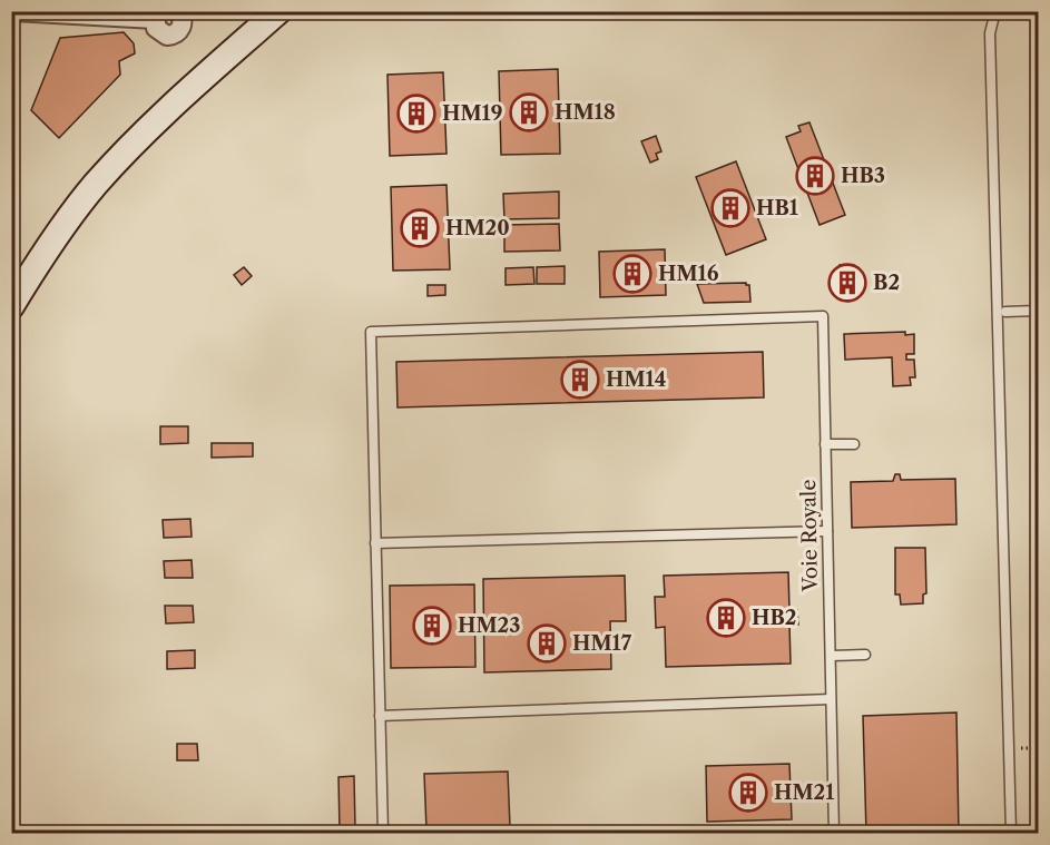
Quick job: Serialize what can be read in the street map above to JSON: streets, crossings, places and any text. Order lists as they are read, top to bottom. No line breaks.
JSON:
{"streets":{"lane":["Voie Royale"]},"places":{"building":["HM18","HM19","HB3","HB1","HM20","HM16","B2","HM14","HB2","HM23","HM17","HM21"]}}
